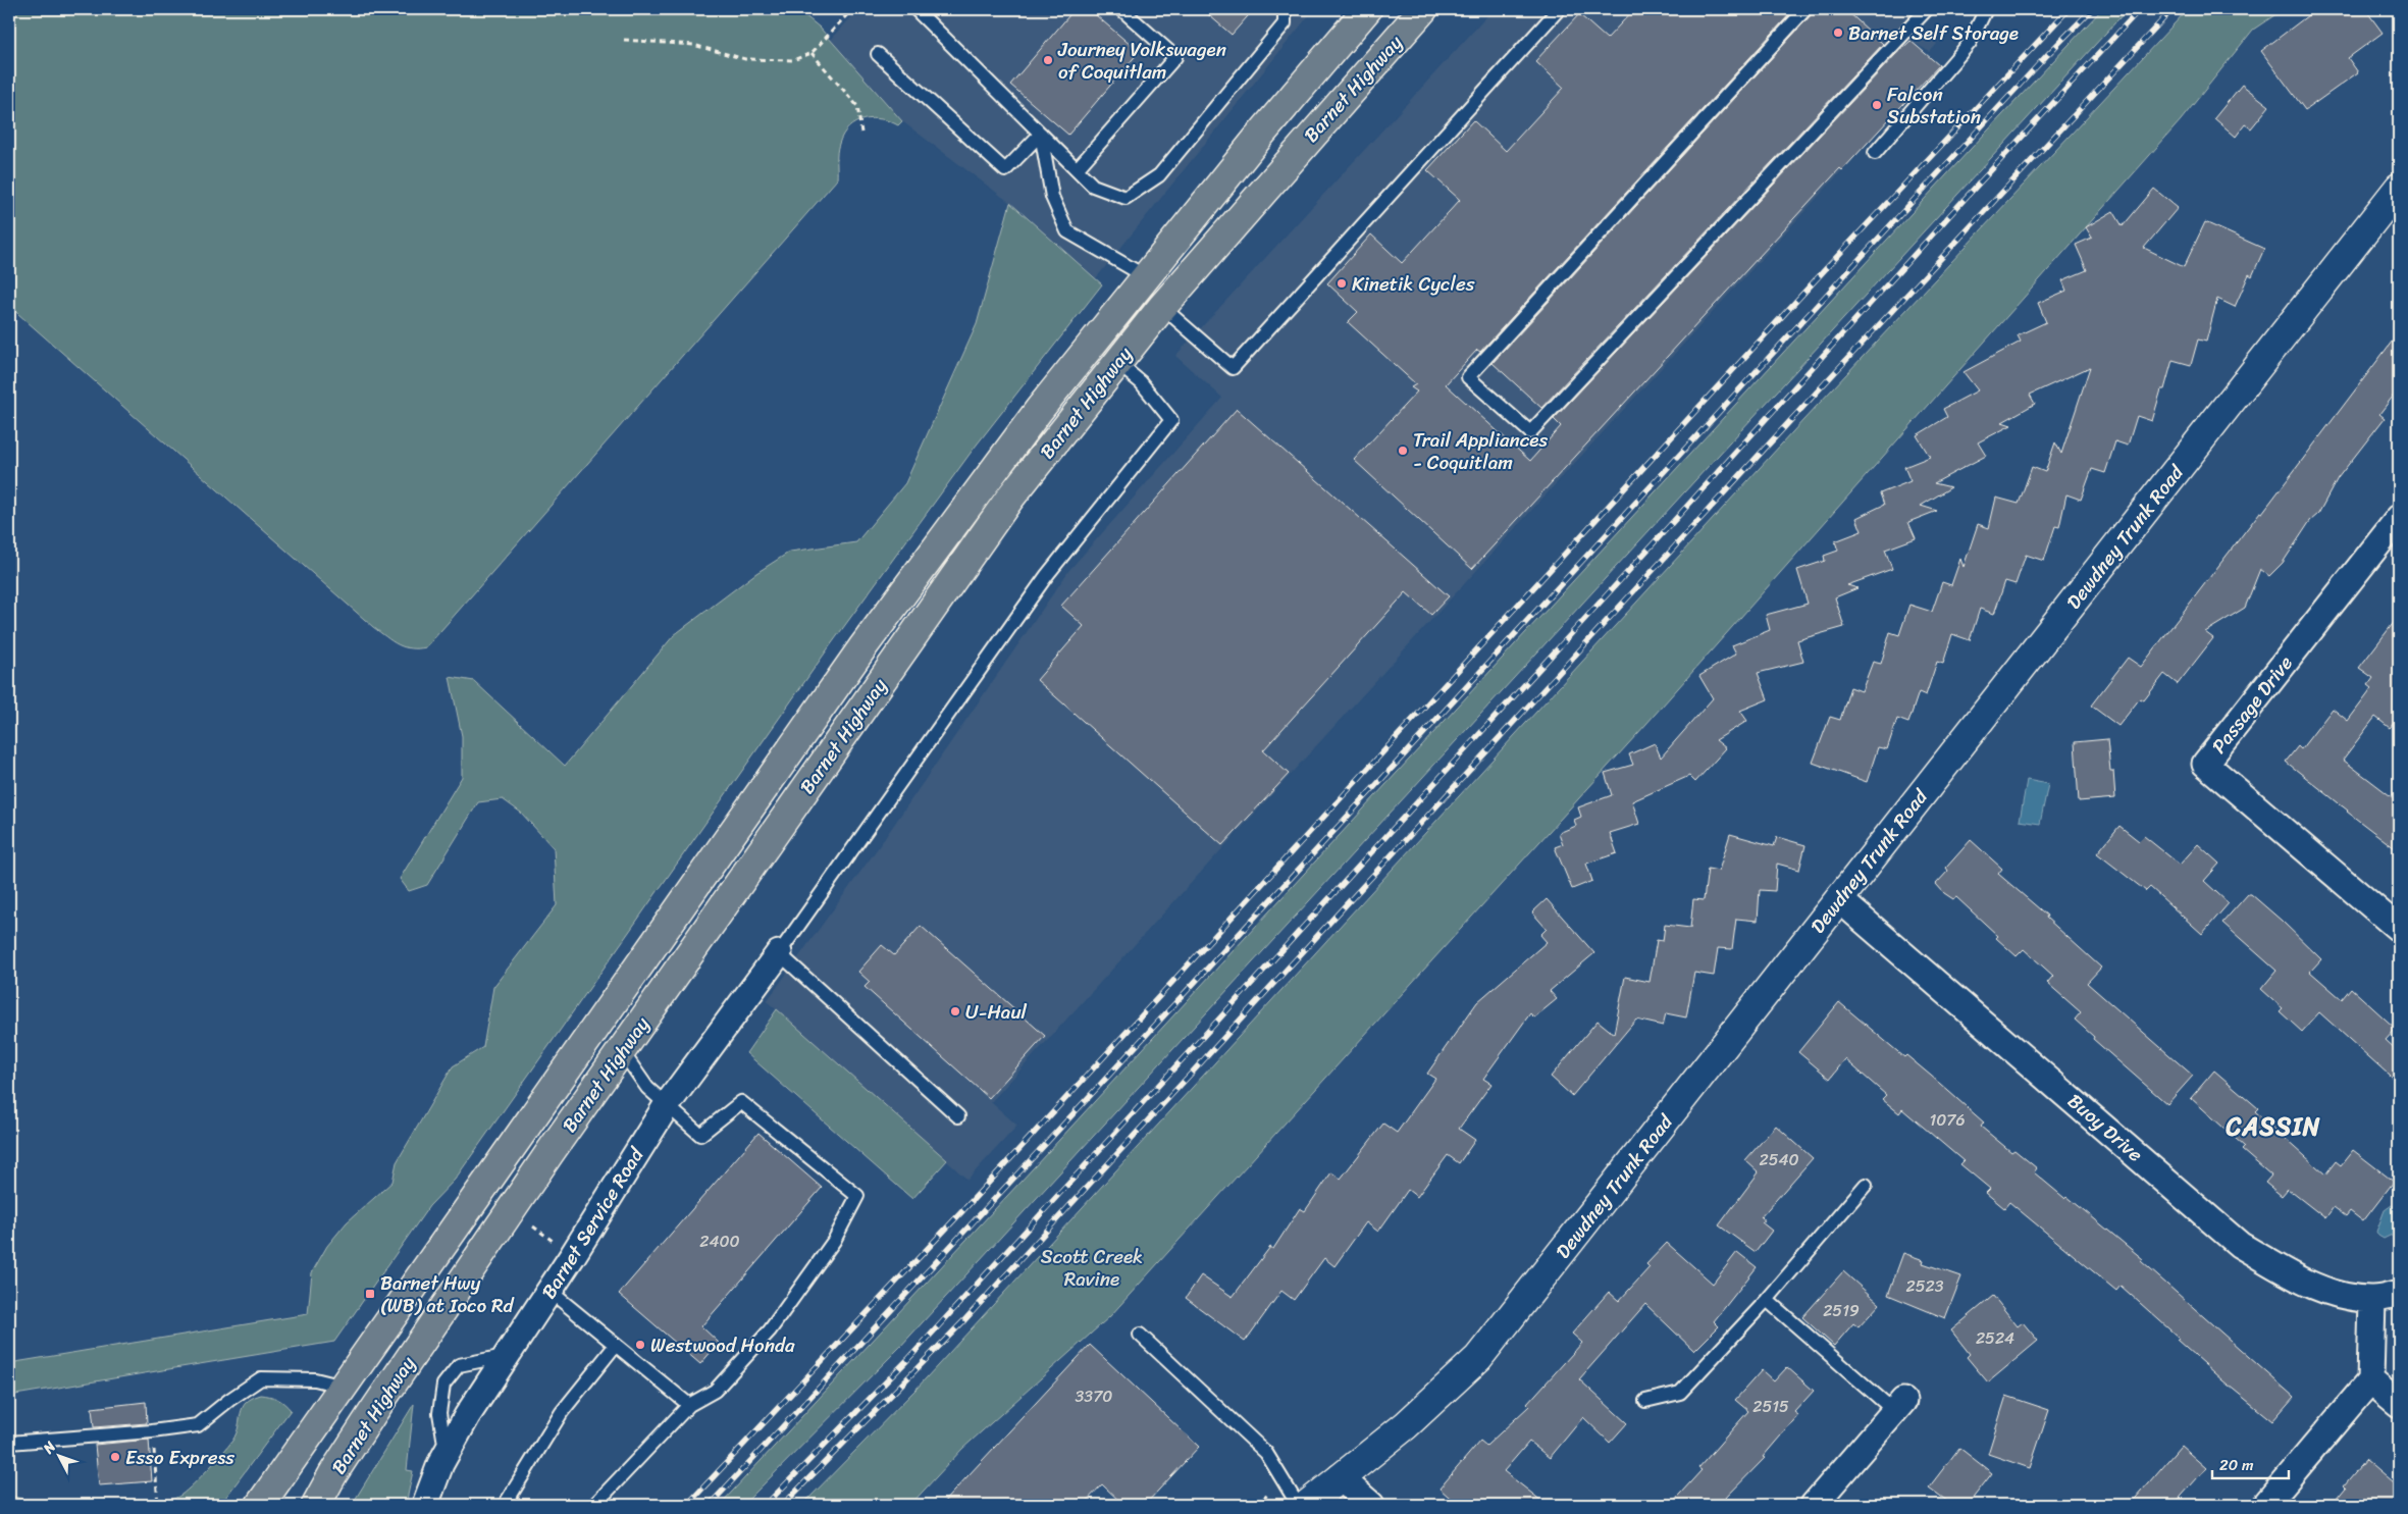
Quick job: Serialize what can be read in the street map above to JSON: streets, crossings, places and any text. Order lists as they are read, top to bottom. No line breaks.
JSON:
{"streets":{"main road":["Barnet Highway","Dewdney Trunk Road"],"street":["Passage Drive","Buoy Drive","Barnet Service Road"]},"crossings":[["Dewdney Trunk Road","Buoy Drive"]],"districts":["CASSIN"],"parks":["Scott Creek Ravine"],"places":{"other":["Barnet Self Storage","Journey Volkswagen of Coquitlam","Falcon Substation","Kinetik Cycles","Trail Appliances - Coquitlam","U-Haul","Westwood Honda","Esso Express"],"transit":["Barnet Hwy (WB) at Ioco Rd"]},"house_numbers":["1076","2540","2400","2523","2519","2524","3370","2515"],"scale_bar":"20 m","north":"top left"}
